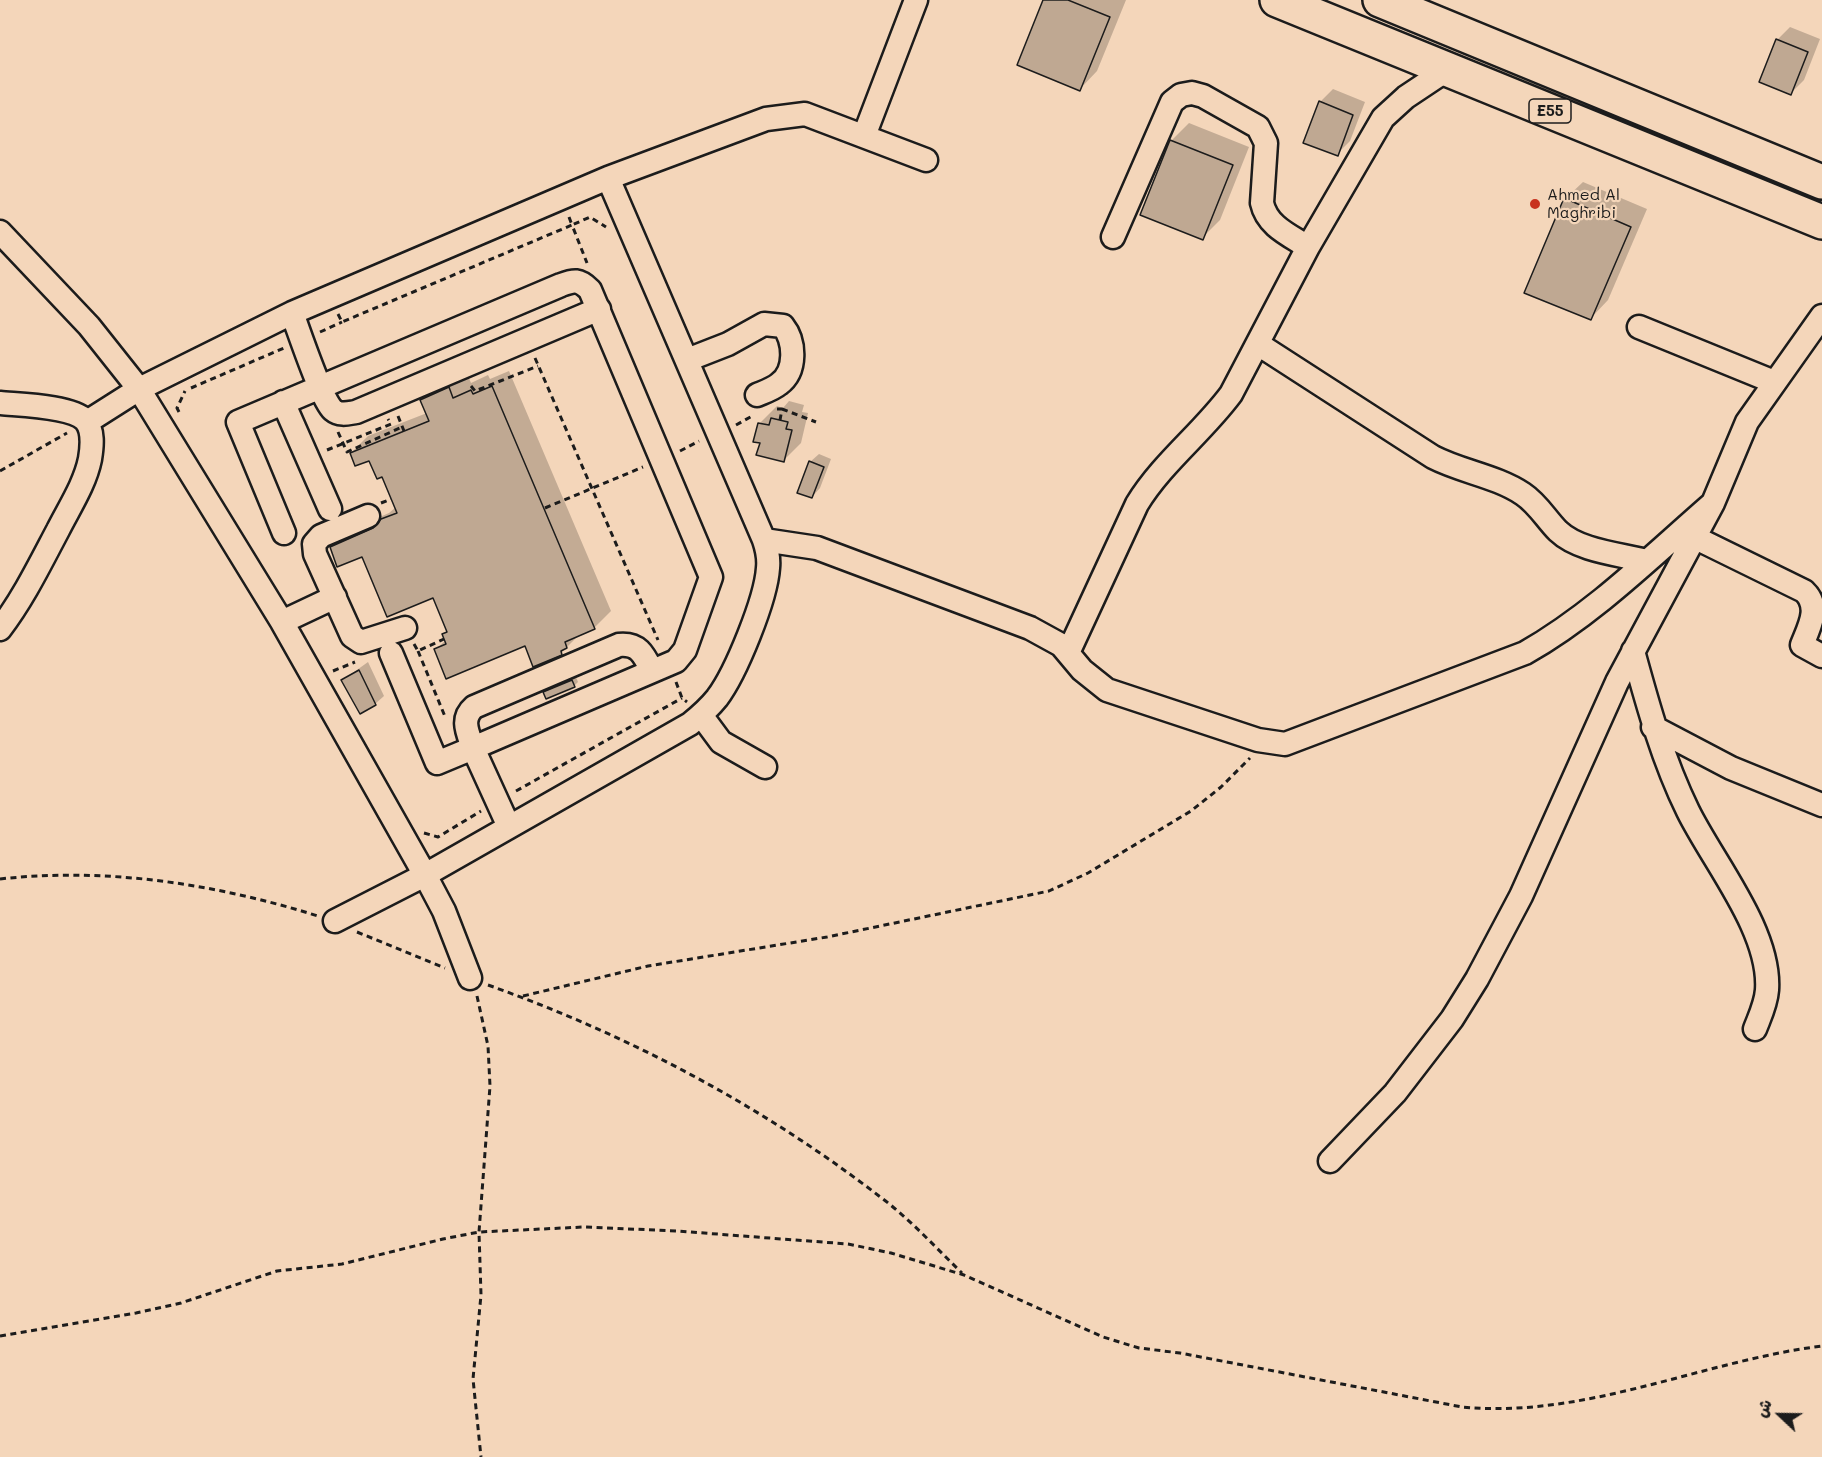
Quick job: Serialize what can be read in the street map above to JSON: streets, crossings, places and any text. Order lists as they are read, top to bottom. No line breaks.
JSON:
{"streets":{"highway":["E55"]},"places":["Ahmed Al Maghribi"],"north":"left"}
